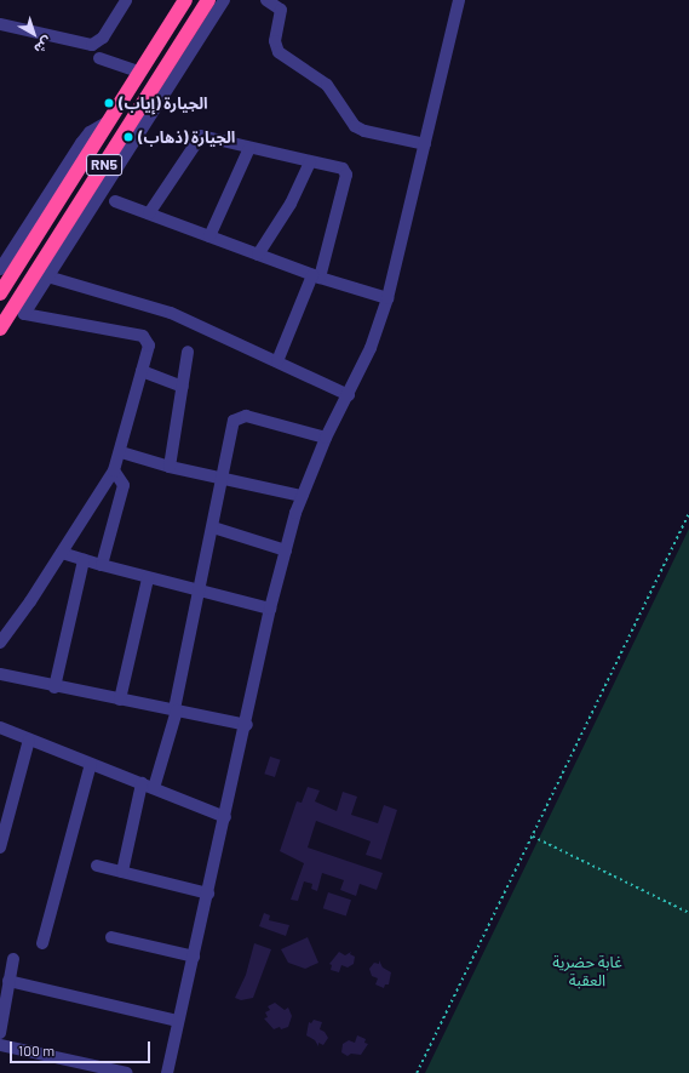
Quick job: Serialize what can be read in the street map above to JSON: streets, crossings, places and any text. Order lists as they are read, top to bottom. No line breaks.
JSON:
{"streets":{"highway":["RN5"]},"parks":["غابة حضرية العقبة"],"places":["الجيارة (إياب)","الجيارة (ذهاب)"],"scale_bar":"100 m","north":"bottom right"}
